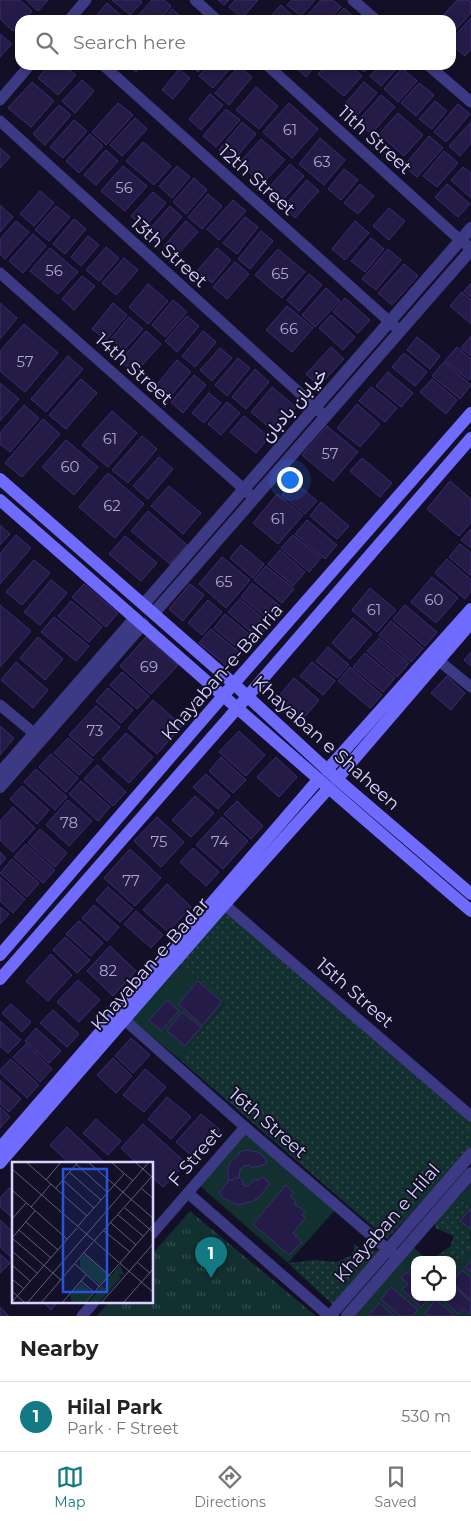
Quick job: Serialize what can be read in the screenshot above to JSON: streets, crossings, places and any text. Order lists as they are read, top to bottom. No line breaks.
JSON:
{"streets":{"main road":["Khayaban-e-Bahria","Khayaban e Shaheen","Khayaban-e-Badar"],"street":["11th Street","12th Street","13th Street","14th Street","خیابان بادبان","15th Street","16th Street","F Street","Khayaban e Hilal"]},"crossings":[["11th Street","خیابان بادبان"],["12th Street","خیابان بادبان"],["13th Street","خیابان بادبان"],["14th Street","خیابان بادبان"],["خیابان بادبان","Khayaban e Shaheen"],["Khayaban-e-Bahria","Khayaban e Shaheen"],["Khayaban e Shaheen","Khayaban-e-Badar"],["Khayaban-e-Badar","15th Street"],["Khayaban-e-Badar","16th Street"],["16th Street","F Street"],["16th Street","Khayaban e Hilal"]],"house_numbers":["61","63","56","56","65","66","57","61","57","60","62","61","65","60","61","69","73","78","75","74","77","82"],"page":{"search":"Search here","pins":"1","heading":"Nearby","list":[{"mark":"1","name":"Hilal Park","note":"Park · F Street","value":"530 m"}],"nav":["Map","Directions","Saved"]}}
